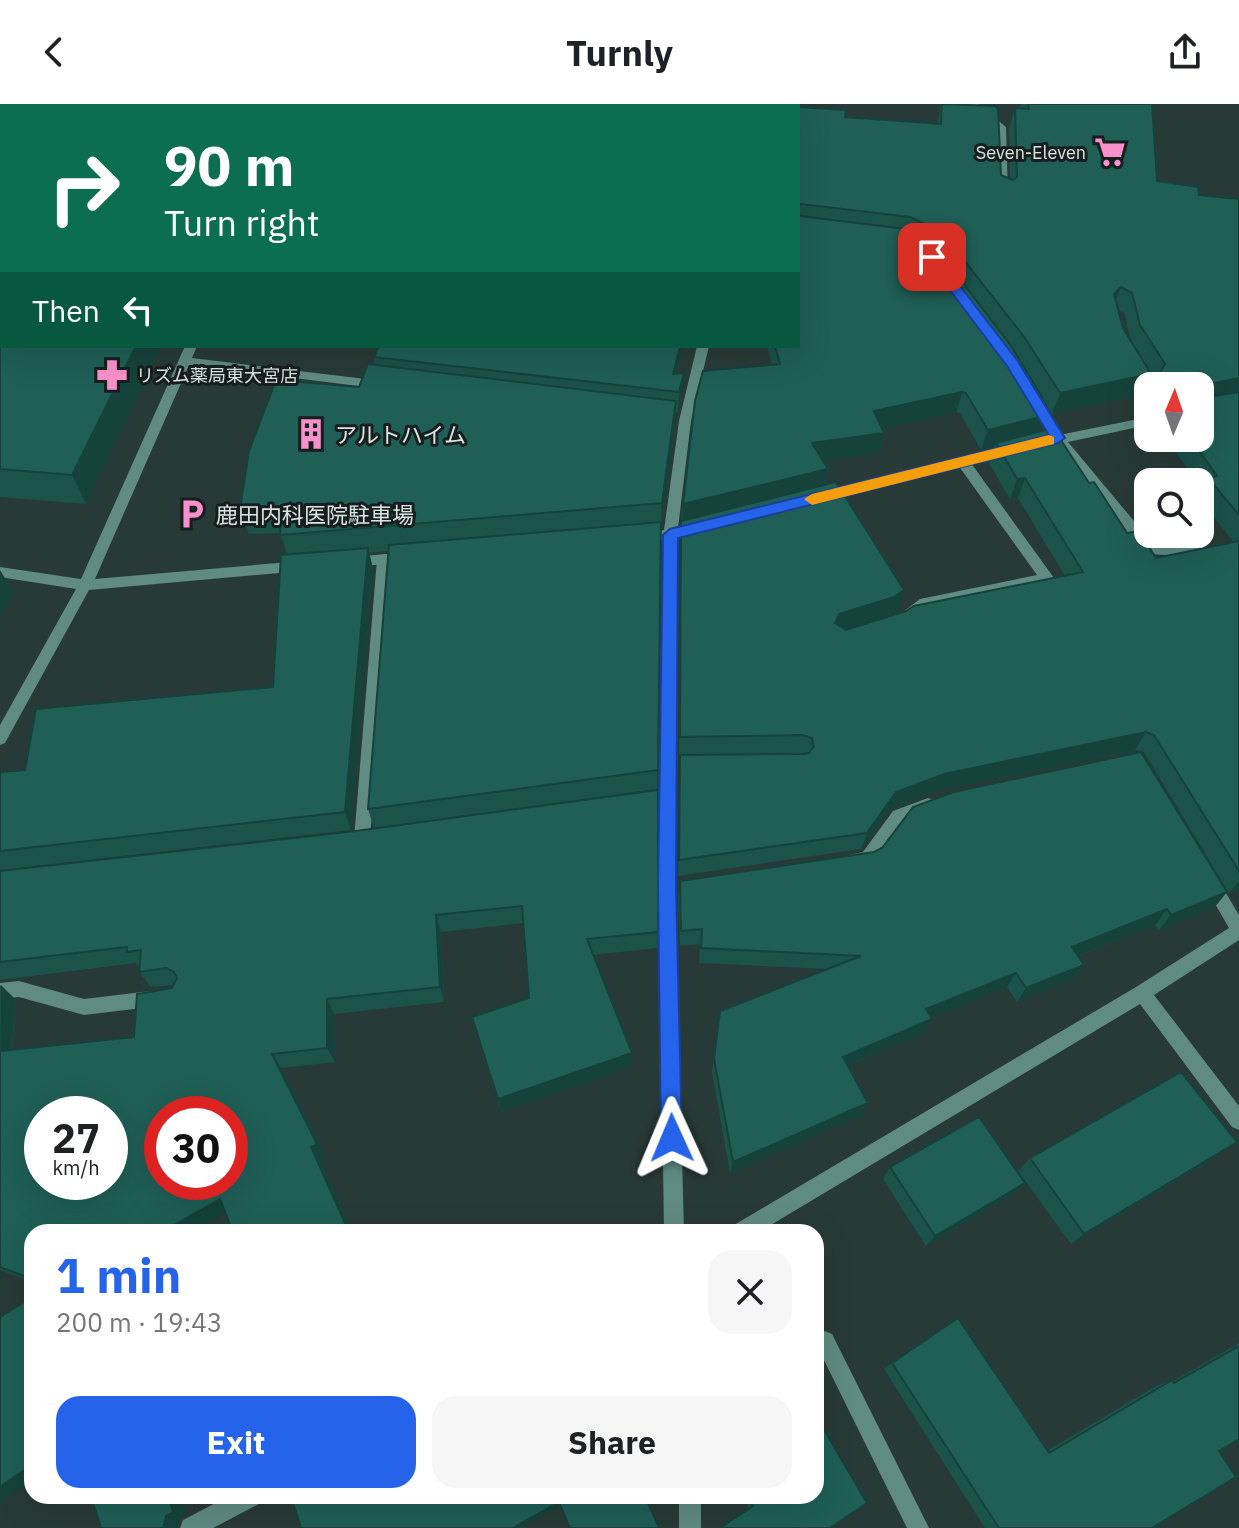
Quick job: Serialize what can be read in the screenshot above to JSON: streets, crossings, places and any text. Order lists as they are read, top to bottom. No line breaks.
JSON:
{"places":{"supermarket":["Seven-Eleven"],"pharmacy":["リズム薬局東大宮店"],"building":["アルトハイム"],"parking":["鹿田内科医院駐車場"]},"north":"top","page":{"header":"Turnly","turn":["90 m","Turn right"],"then":"Then","speed":"27 km/h","limit":"30","heading":["1 min","200 m · 19:43"],"buttons":["Exit","Share"]}}
